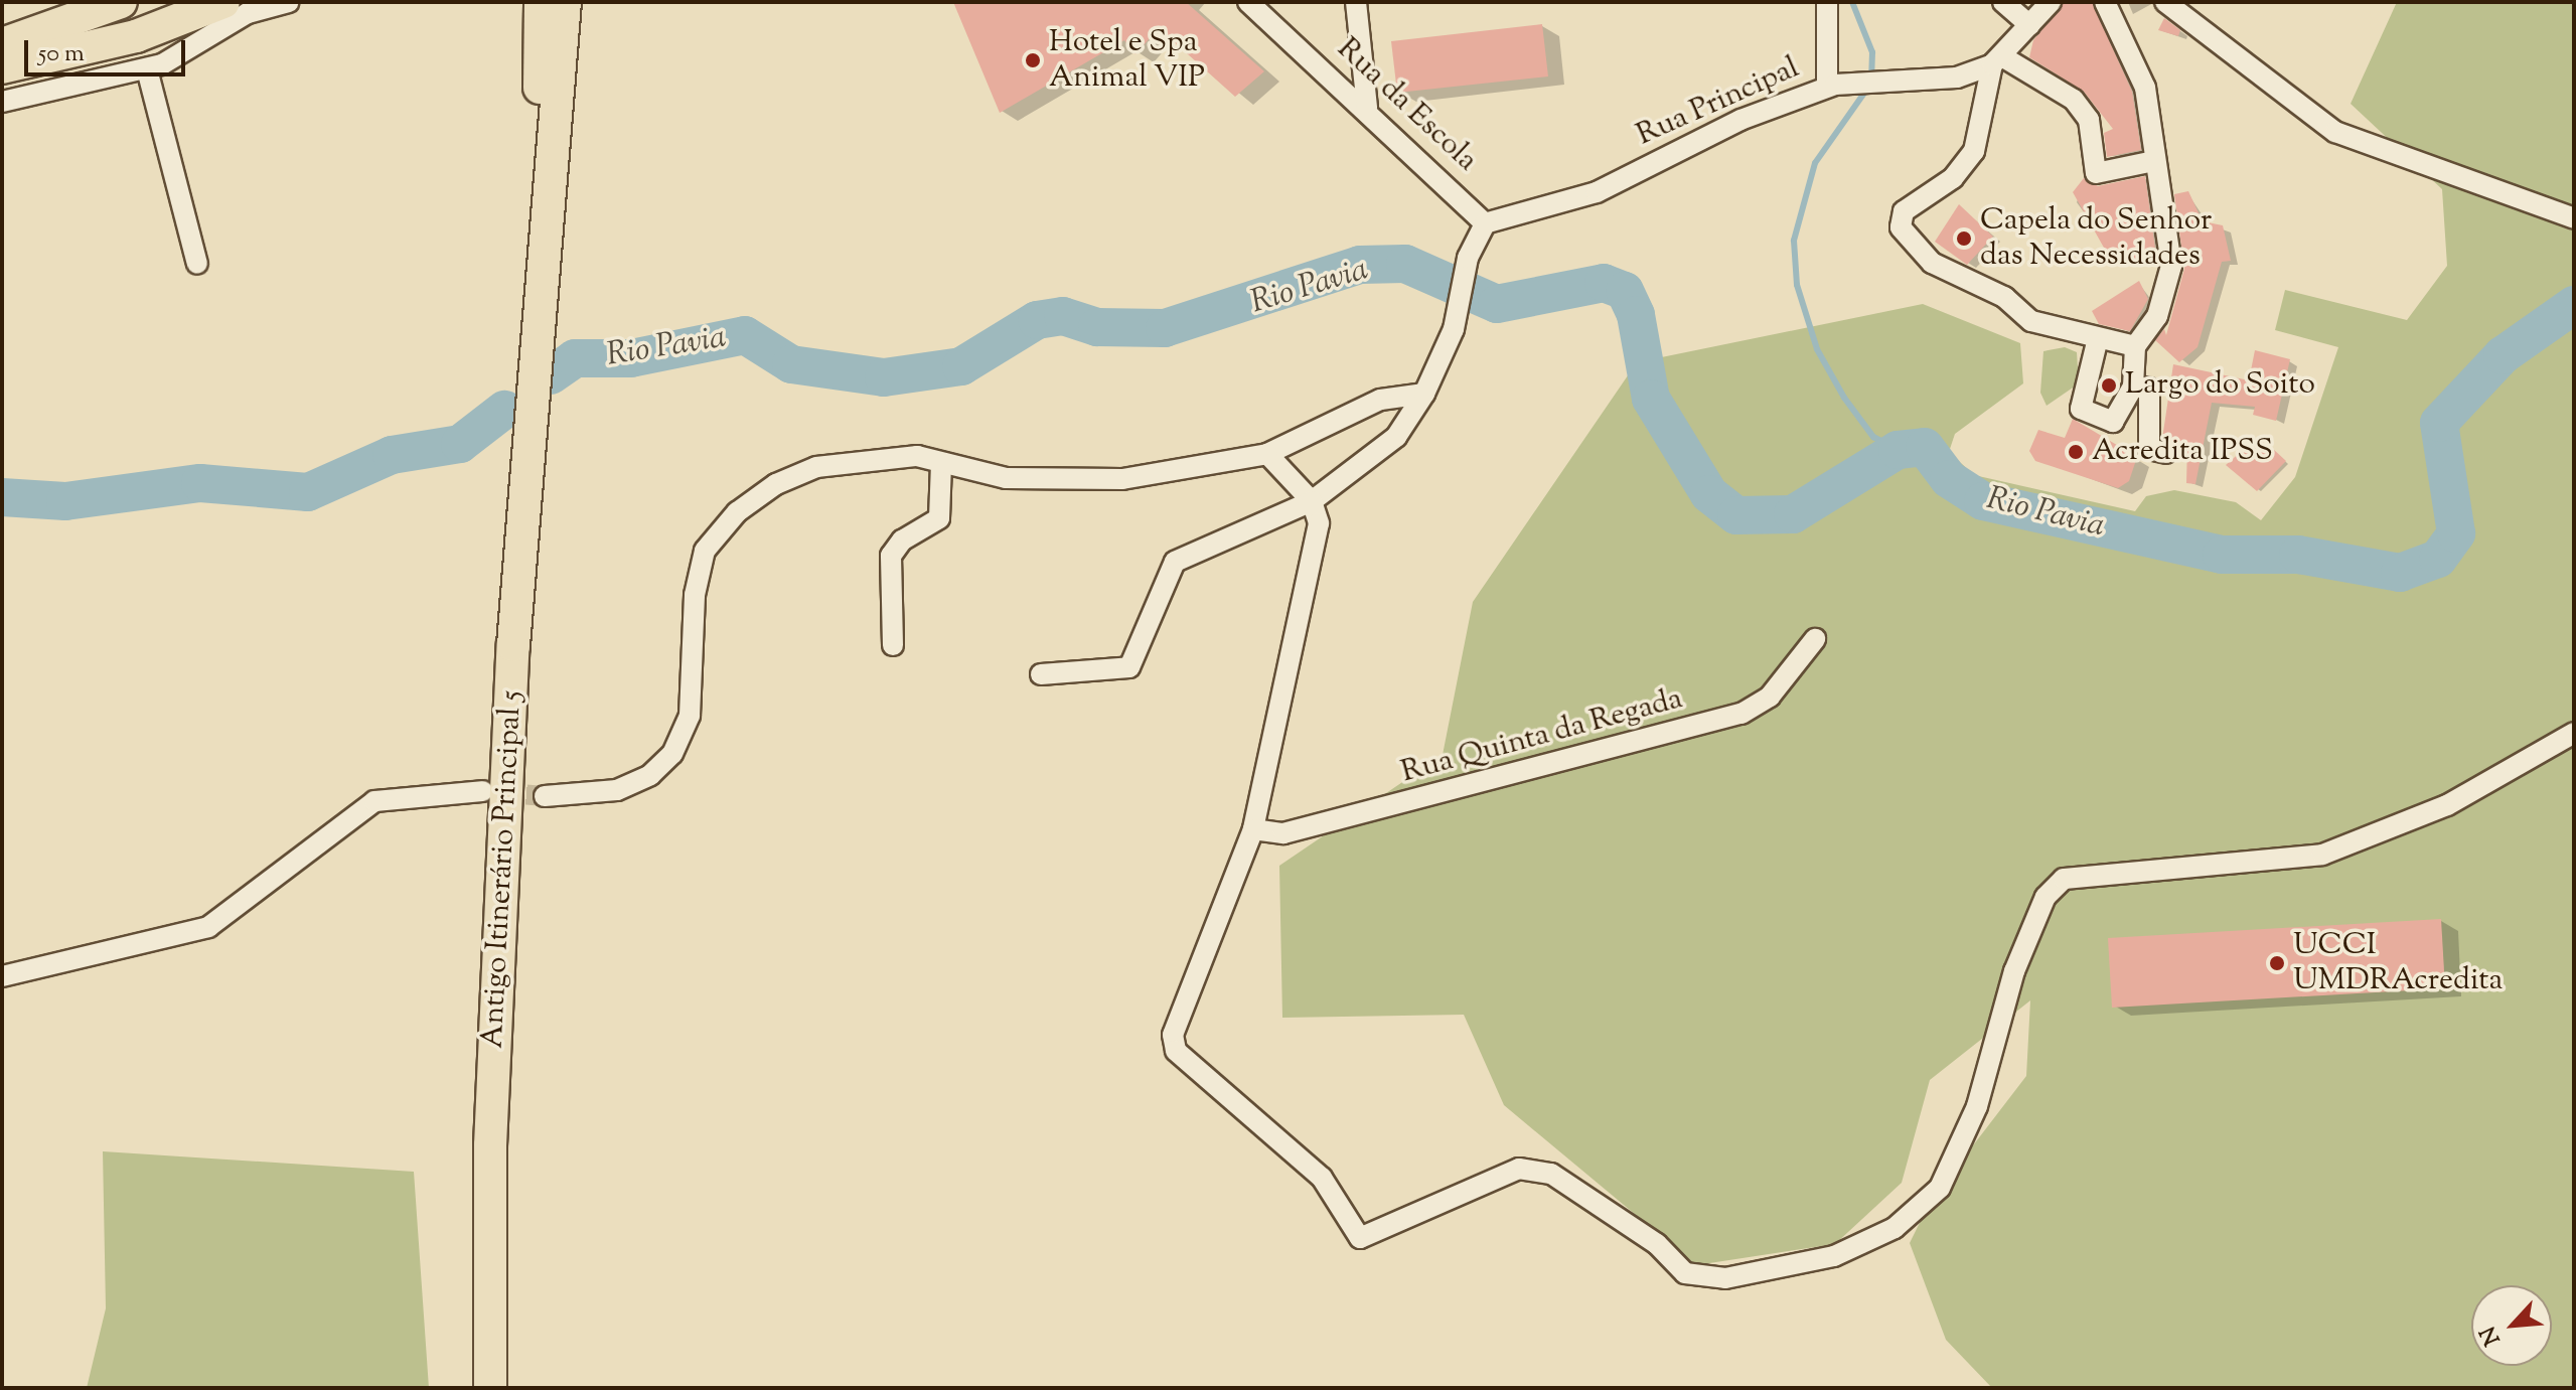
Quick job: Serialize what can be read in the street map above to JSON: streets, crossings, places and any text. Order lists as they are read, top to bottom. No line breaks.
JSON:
{"streets":{"main road":["Antigo Itinerário Principal 5"],"street":["Rua Principal","Rua da Escola","Rua Quinta da Regada"]},"crossings":[["Rua Principal","Rua da Escola"]],"water":["Rio Pavia"],"places":["Hotel e Spa Animal VIP","Capela do Senhor das Necessidades","Largo do Soito","Acredita IPSS","UCCI UMDRAcredita"],"scale_bar":"50 m","north":"bottom left"}
